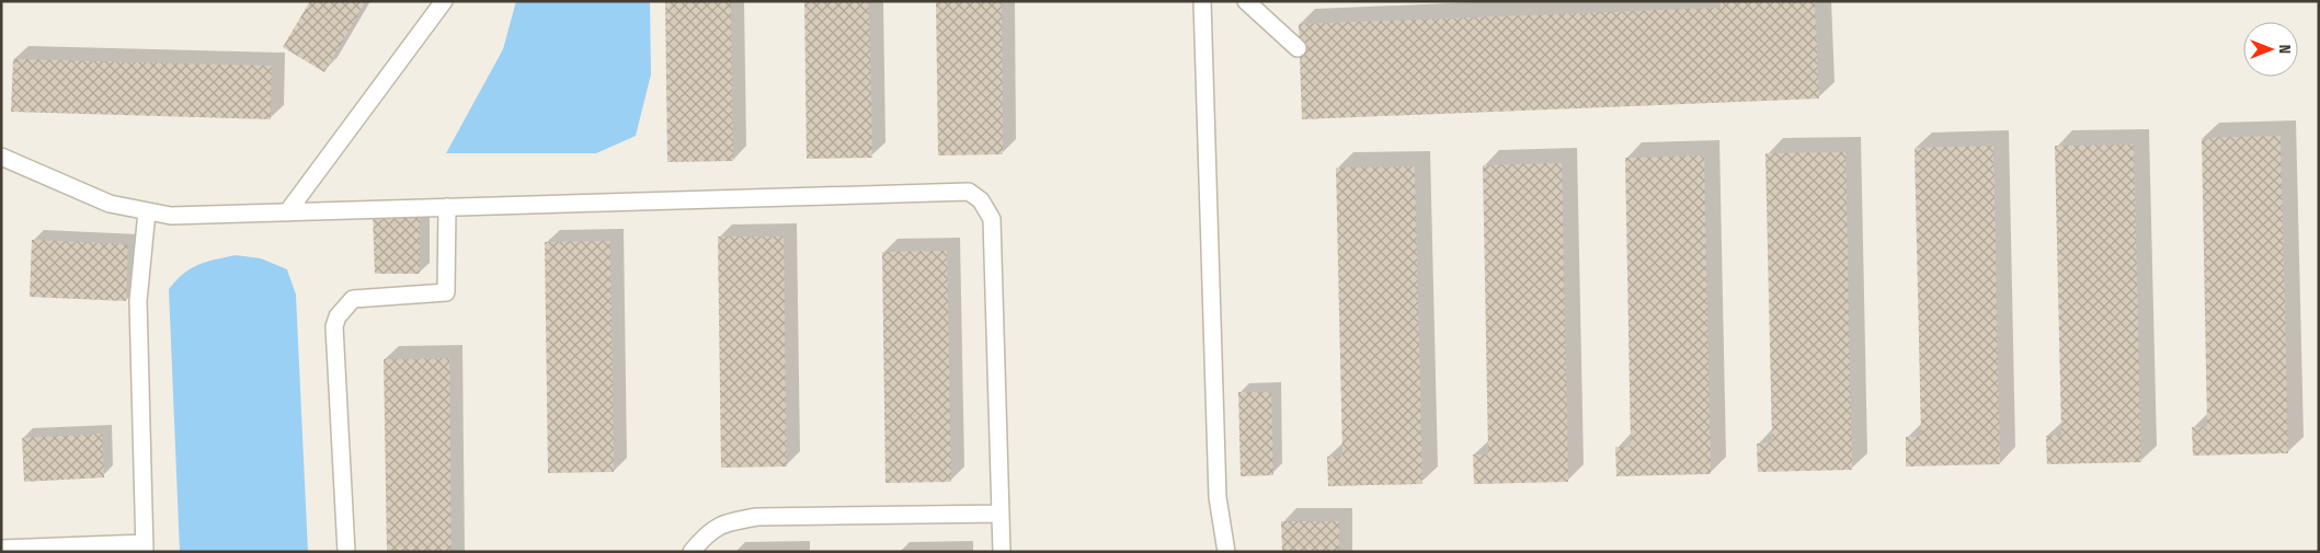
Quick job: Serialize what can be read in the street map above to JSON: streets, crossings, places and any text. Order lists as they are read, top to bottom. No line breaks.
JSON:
{"north":"right"}
